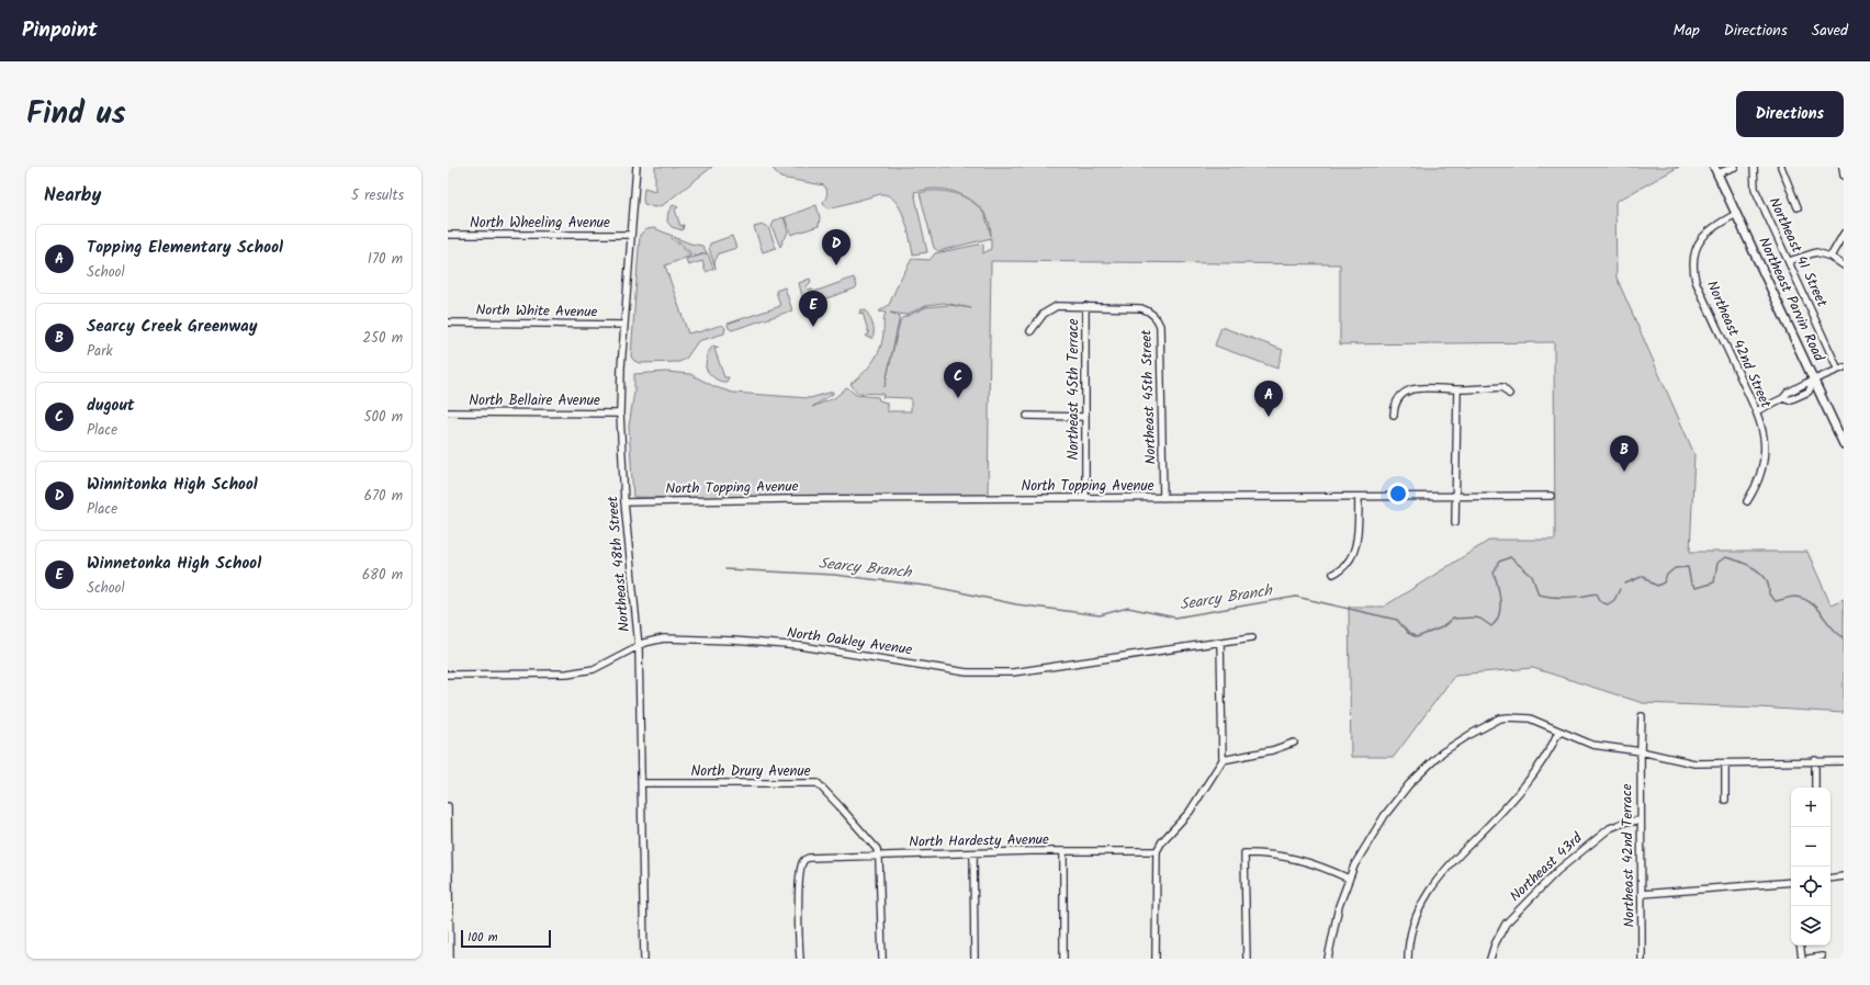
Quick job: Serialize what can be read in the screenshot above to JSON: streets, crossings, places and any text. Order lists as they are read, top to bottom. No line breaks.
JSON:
{"streets":{"main road":["Northeast Parvin Road"],"street":["North Wheeling Avenue","Northeast 41 Street","North White Avenue","Northeast 42nd Street","Northeast 45th Terrace","Northeast 45th Street","North Bellaire Avenue","North Topping Avenue","Northeast 48th Street","North Oakley Avenue","North Drury Avenue","North Hardesty Avenue","Northeast 42nd Terrace","Northeast 43rd"]},"crossings":[["North Wheeling Avenue","Northeast 48th Street"],["Northeast Parvin Road","Northeast 42nd Street"],["North White Avenue","Northeast 48th Street"],["Northeast 45th Terrace","Northeast 45th Street"],["Northeast 45th Terrace","North Topping Avenue"],["Northeast 45th Street","North Topping Avenue"],["North Bellaire Avenue","Northeast 48th Street"],["North Topping Avenue","Northeast 48th Street"],["Northeast 48th Street","North Oakley Avenue"],["Northeast 48th Street","North Drury Avenue"],["North Drury Avenue","North Hardesty Avenue"],["Northeast 42nd Terrace","Northeast 43rd"]],"water":["Searcy Branch"],"scale_bar":"100 m","page":{"header":"Pinpoint","nav":["Map","Directions","Saved"],"title":"Find us","buttons":"Directions","heading":["Nearby","5 results"],"list":[{"mark":"A","name":"Topping Elementary School","note":"School","value":"170 m"},{"mark":"B","name":"Searcy Creek Greenway","note":"Park","value":"250 m"},{"mark":"C","name":"dugout","note":"Place","value":"500 m"},{"mark":"D","name":"Winnitonka High School","note":"Place","value":"670 m"},{"mark":"E","name":"Winnetonka High School","note":"School","value":"680 m"}],"pins":["D","E","C","A","B"],"map_buttons":["+","−"],"scale":"100 m"}}
